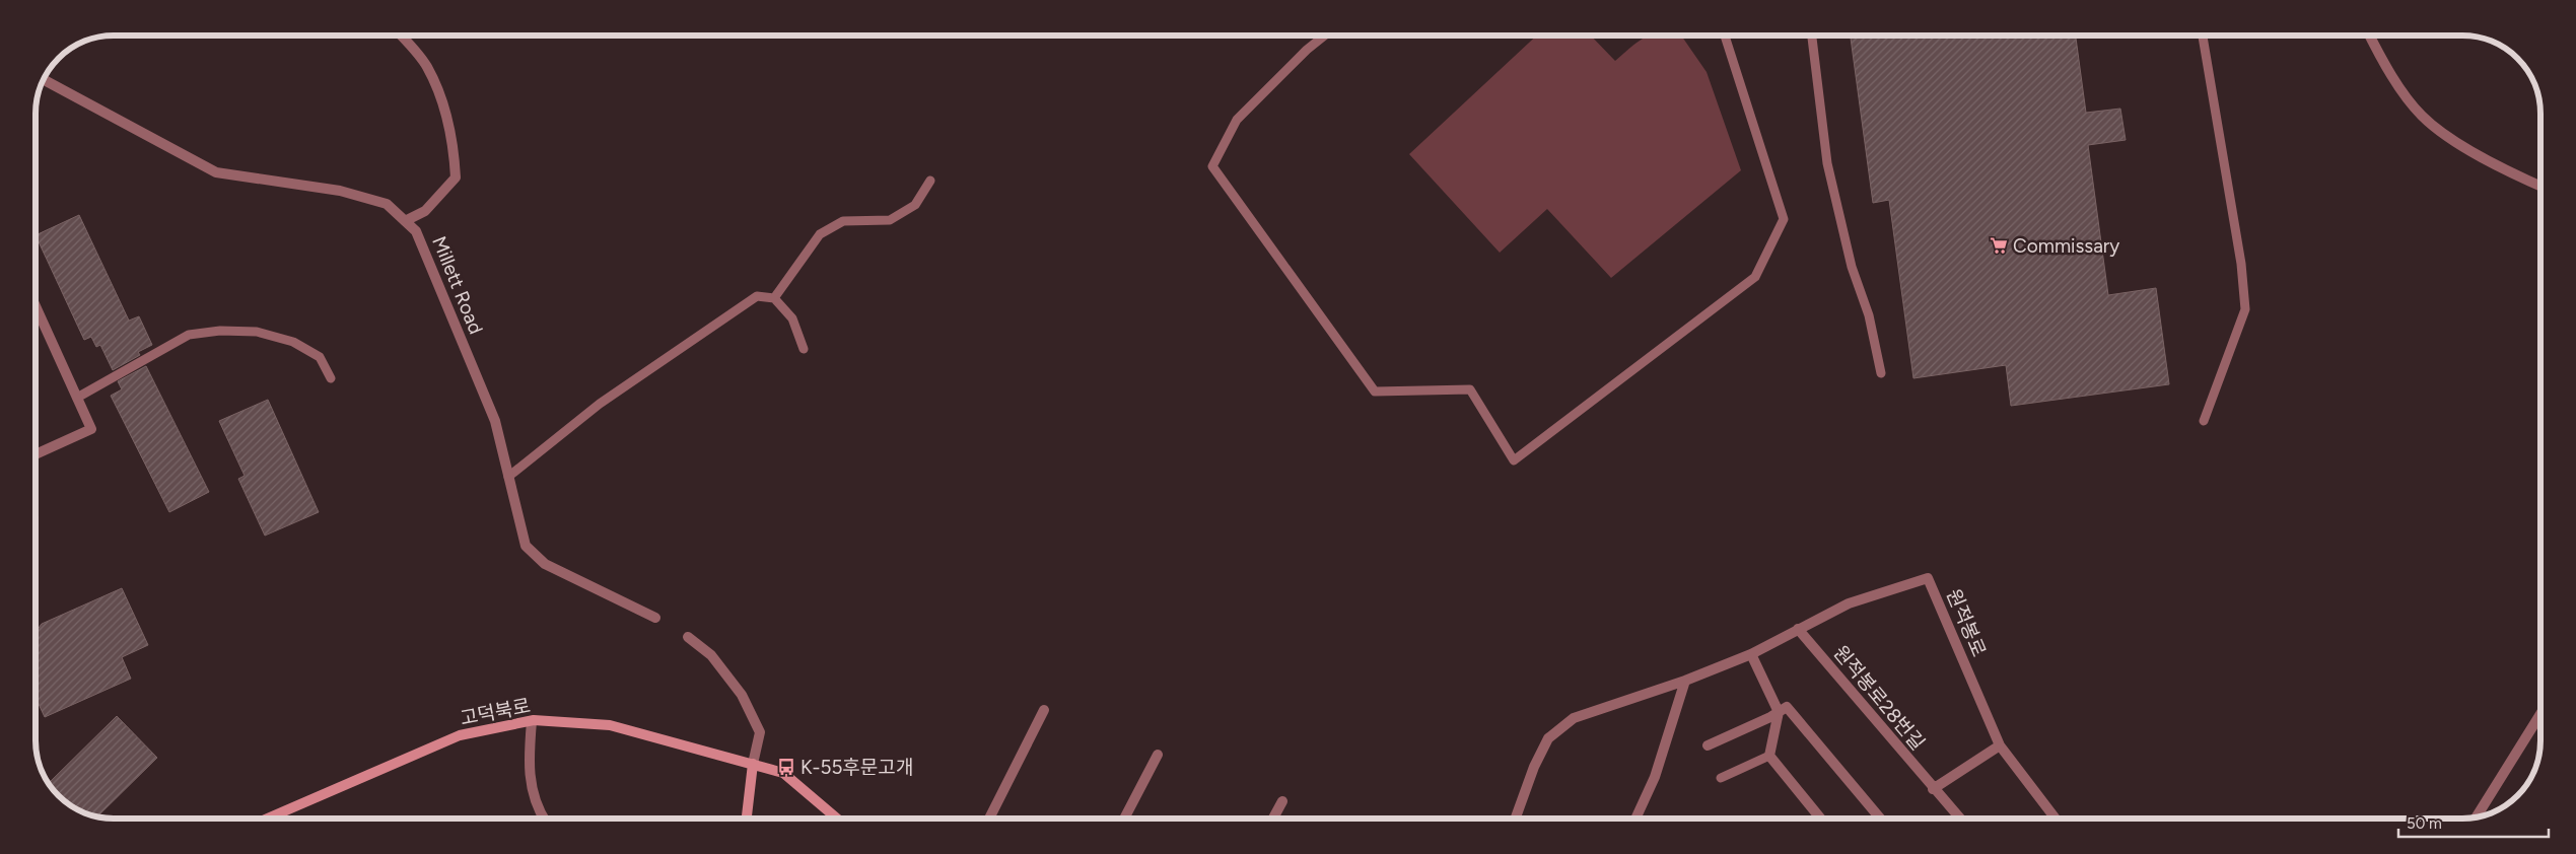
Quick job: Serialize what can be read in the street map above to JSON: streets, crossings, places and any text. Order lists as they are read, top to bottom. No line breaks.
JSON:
{"streets":{"street":["Millett Road","원적봉로","원적봉로28번길","고덕북로"]},"crossings":[["원적봉로","원적봉로28번길"]],"places":{"supermarket":["Commissary"],"bus stop":["K-55후문고개"]},"scale_bar":"50 m"}
